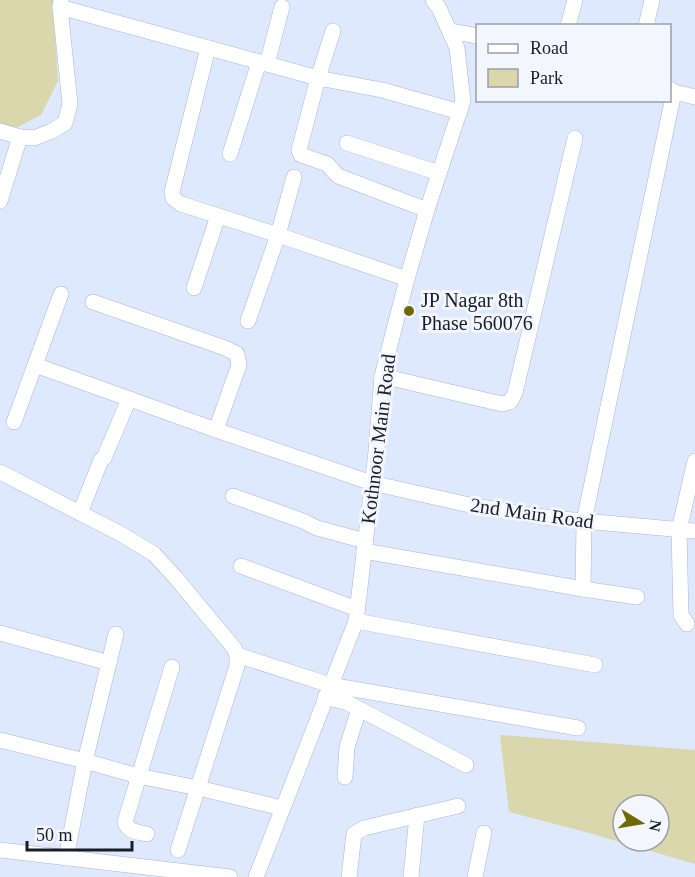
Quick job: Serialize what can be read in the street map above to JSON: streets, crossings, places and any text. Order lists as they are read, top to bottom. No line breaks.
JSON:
{"streets":{"street":["Kothnoor Main Road","2nd Main Road"]},"crossings":[["Kothnoor Main Road","2nd Main Road"]],"places":["JP Nagar 8th Phase 560076"],"legend":["Road","Park"],"scale_bar":"50 m","north":"right"}
